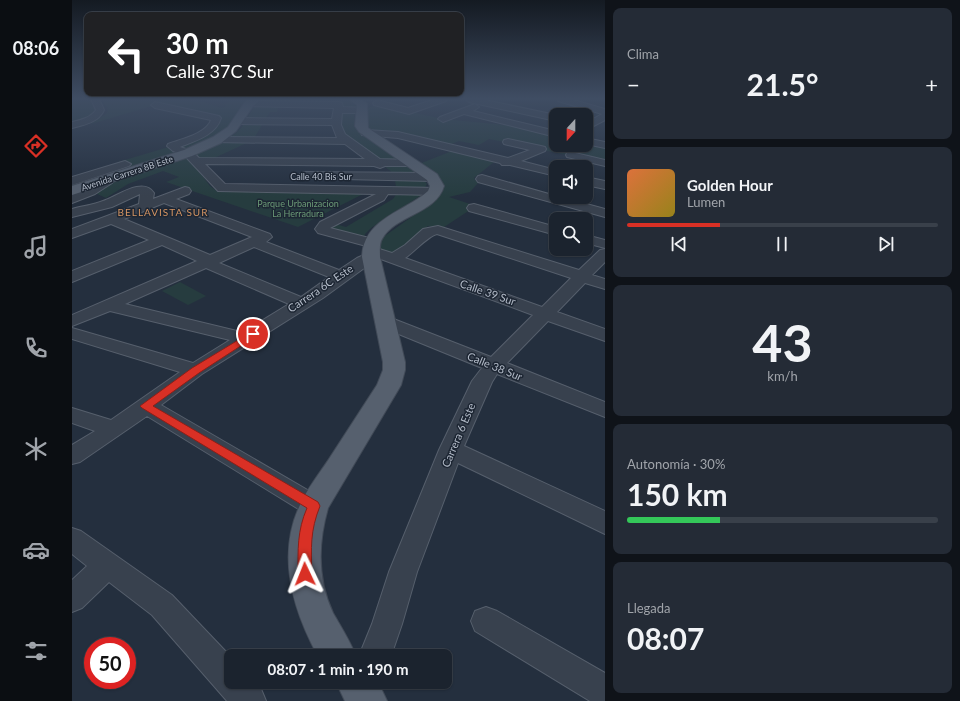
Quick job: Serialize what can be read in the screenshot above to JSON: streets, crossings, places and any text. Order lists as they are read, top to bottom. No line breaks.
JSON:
{"streets":{"main road":["Avenida Carrera 8B Este"],"street":["Calle 40 Bis Sur","Carrera 6C Este","Calle 39 Sur","Calle 38 Sur","Carrera 6 Este"]},"crossings":[["Carrera 6C Este","Calle 39 Sur"],["Carrera 6C Este","Carrera 6 Este"],["Calle 39 Sur","Carrera 6 Este"],["Calle 38 Sur","Carrera 6 Este"]],"districts":["BELLAVISTA SUR"],"parks":["Parque Urbanizacion La Herradura"],"north":"bottom","page":{"tabs":"08:06","tile":["Clima",["43","km/h"],["Autonomía · 30%","150 km"],["Llegada","08:07"]],"turn":["30 m","Calle 37C Sur"],"heat":["−","21.5°","+"],"song":["Golden Hour","Lumen"],"limit":"50","trip":"08:07 · 1 min · 190 m"}}
